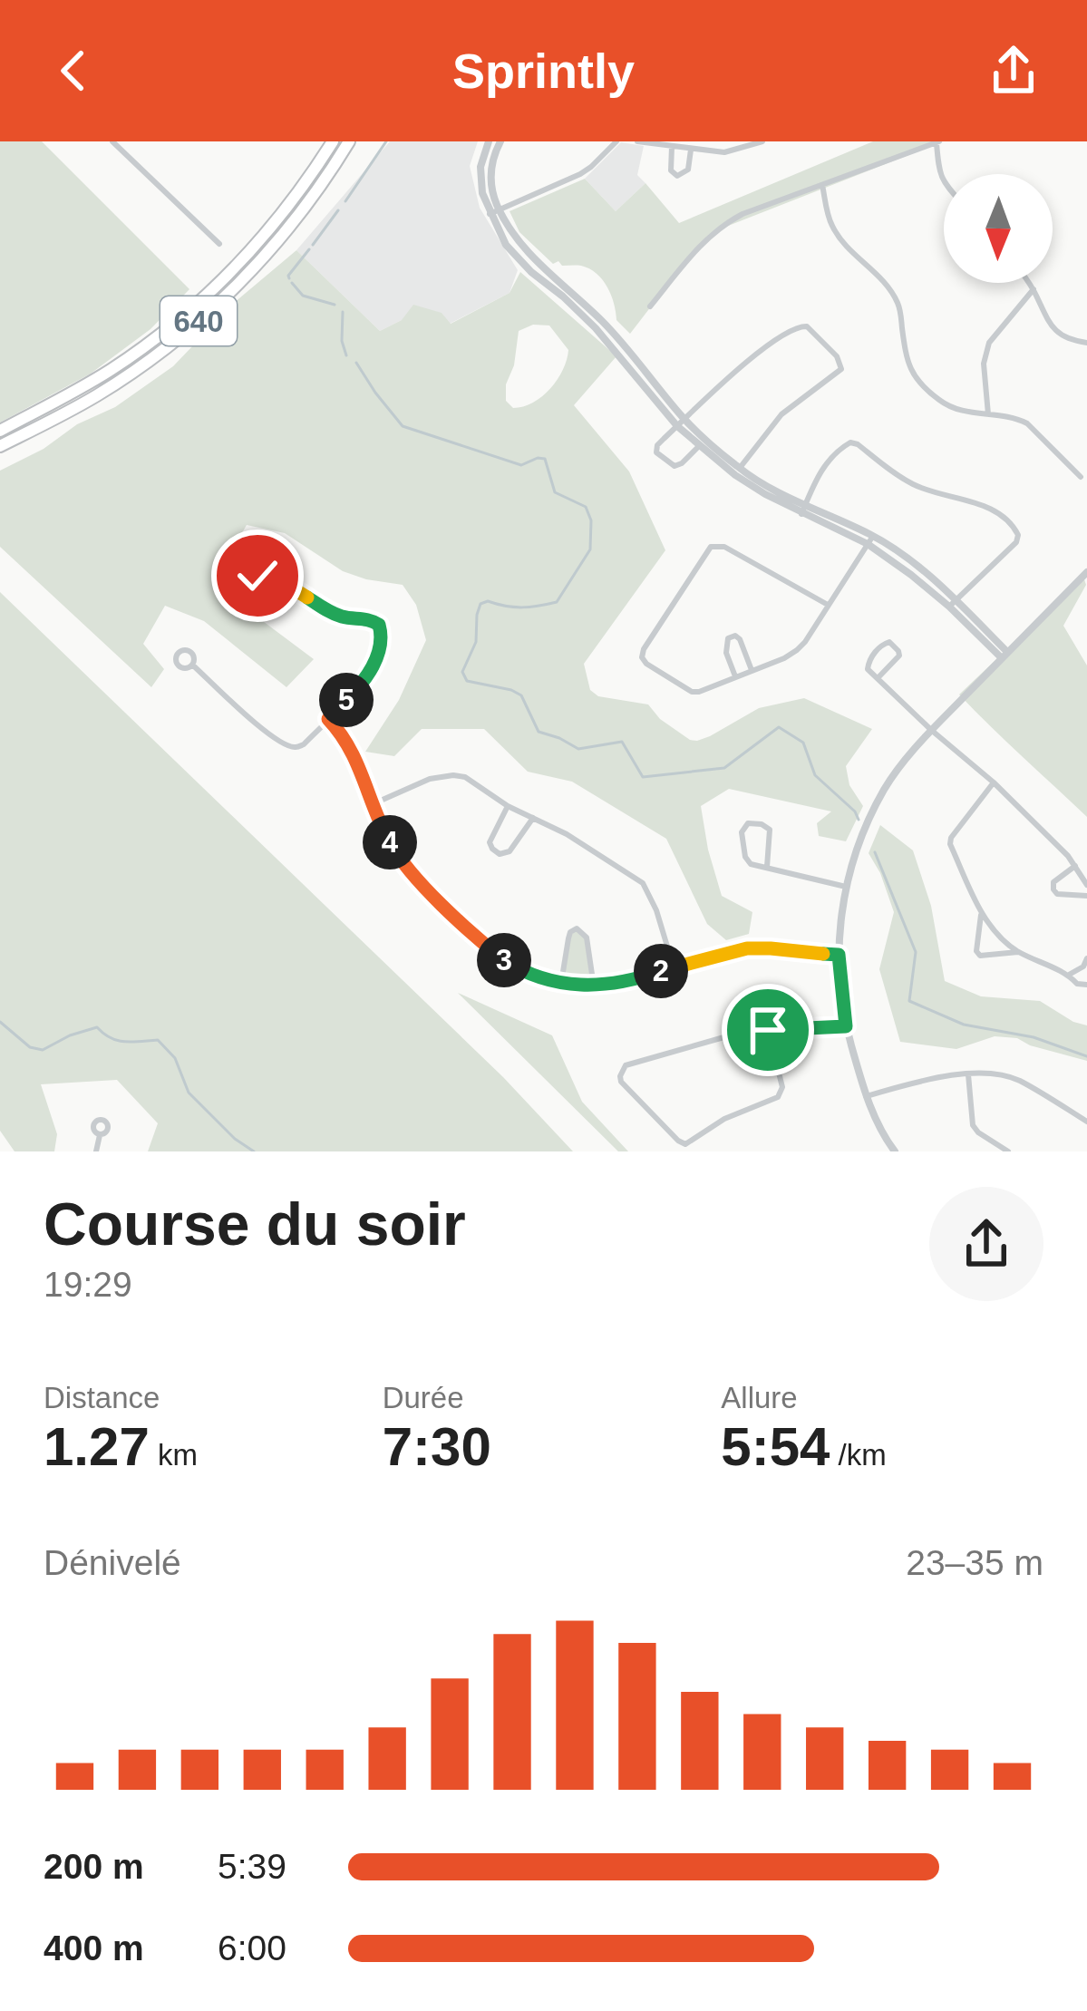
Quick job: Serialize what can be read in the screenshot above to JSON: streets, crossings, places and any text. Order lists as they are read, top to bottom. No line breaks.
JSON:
{"streets":{"highway":["640"]},"north":"bottom","page":{"header":"Sprintly","pins":["5","4","3","2"],"heading":["Course du soir","19:29"],"stats":[["Distance","1.27 km"],["Durée","7:30"],["Allure","5:54 /km"]],"chart":["Dénivelé","23–35 m"],"list":[{"name":"200 m","note":"5:39"},{"name":"400 m","note":"6:00"}]}}
